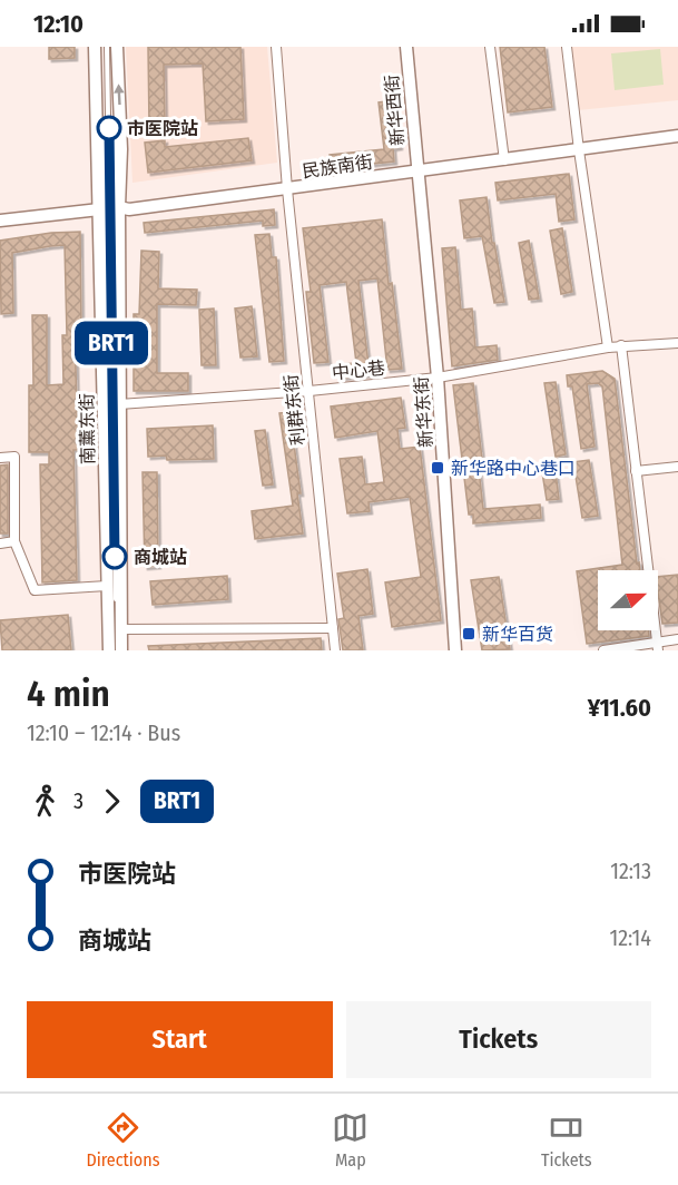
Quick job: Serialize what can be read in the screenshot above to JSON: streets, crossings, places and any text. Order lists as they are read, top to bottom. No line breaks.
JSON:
{"streets":{"street":["新华西街","民族南街","中心巷","利群东街","新华东街","南薰东街"]},"crossings":[["新华西街","民族南街"],["新华西街","新华东街"],["民族南街","利群东街"],["民族南街","新华东街"],["民族南街","南薰东街"],["中心巷","利群东街"],["中心巷","新华东街"],["中心巷","南薰东街"]],"places":{"other":["市医院站","商城站"],"transit":["新华路中心巷口","新华百货"]},"lines":["bus line BRT1"],"north":"right","page":{"status":"12:10","on_map":"BRT1","heading":["4 min","12:10 – 12:14 · Bus","¥11.60"],"legs":["3","BRT1"],"list":[{"name":"市医院站","value":"12:13"},{"name":"商城站","value":"12:14"}],"buttons":["Start","Tickets"],"tabs":["Directions","Map","Tickets"]}}
